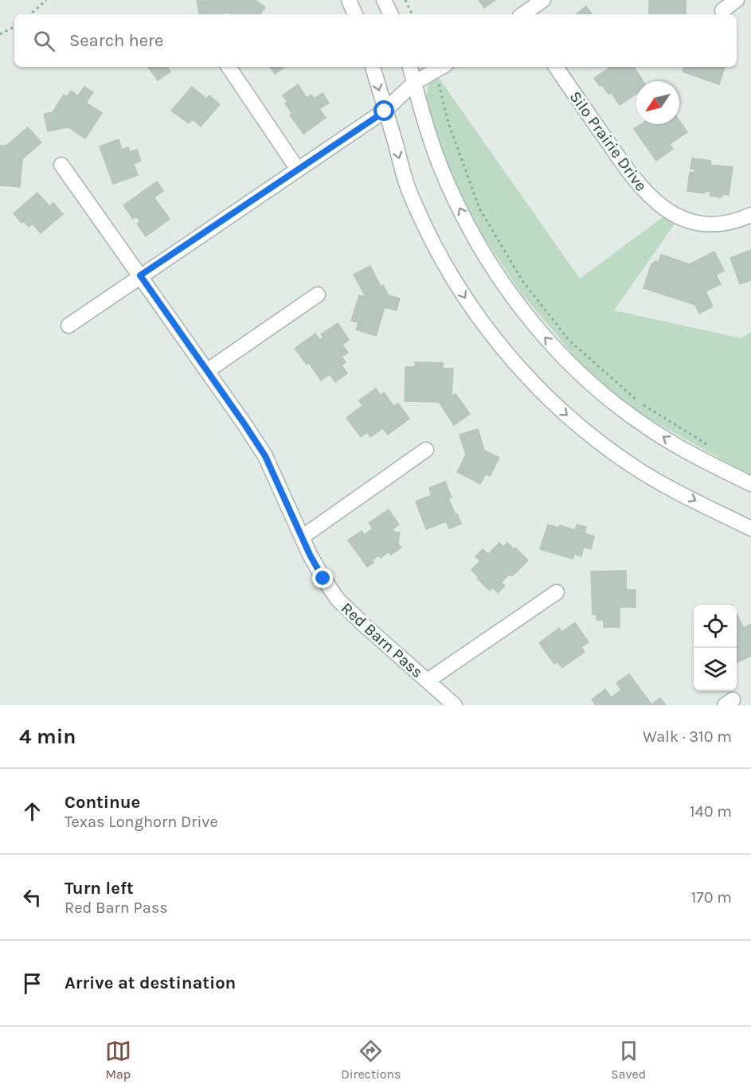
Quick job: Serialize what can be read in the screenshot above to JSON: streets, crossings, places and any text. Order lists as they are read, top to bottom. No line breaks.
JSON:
{"streets":{"street":["Silo Prairie Drive","Red Barn Pass"]},"north":"bottom left","page":{"search":"Search here","heading":["4 min","Walk · 310 m"],"list":[["Continue","Texas Longhorn Drive","140 m"],["Turn left","Red Barn Pass","170 m"],"Arrive at destination"],"nav":["Map","Directions","Saved"]}}
